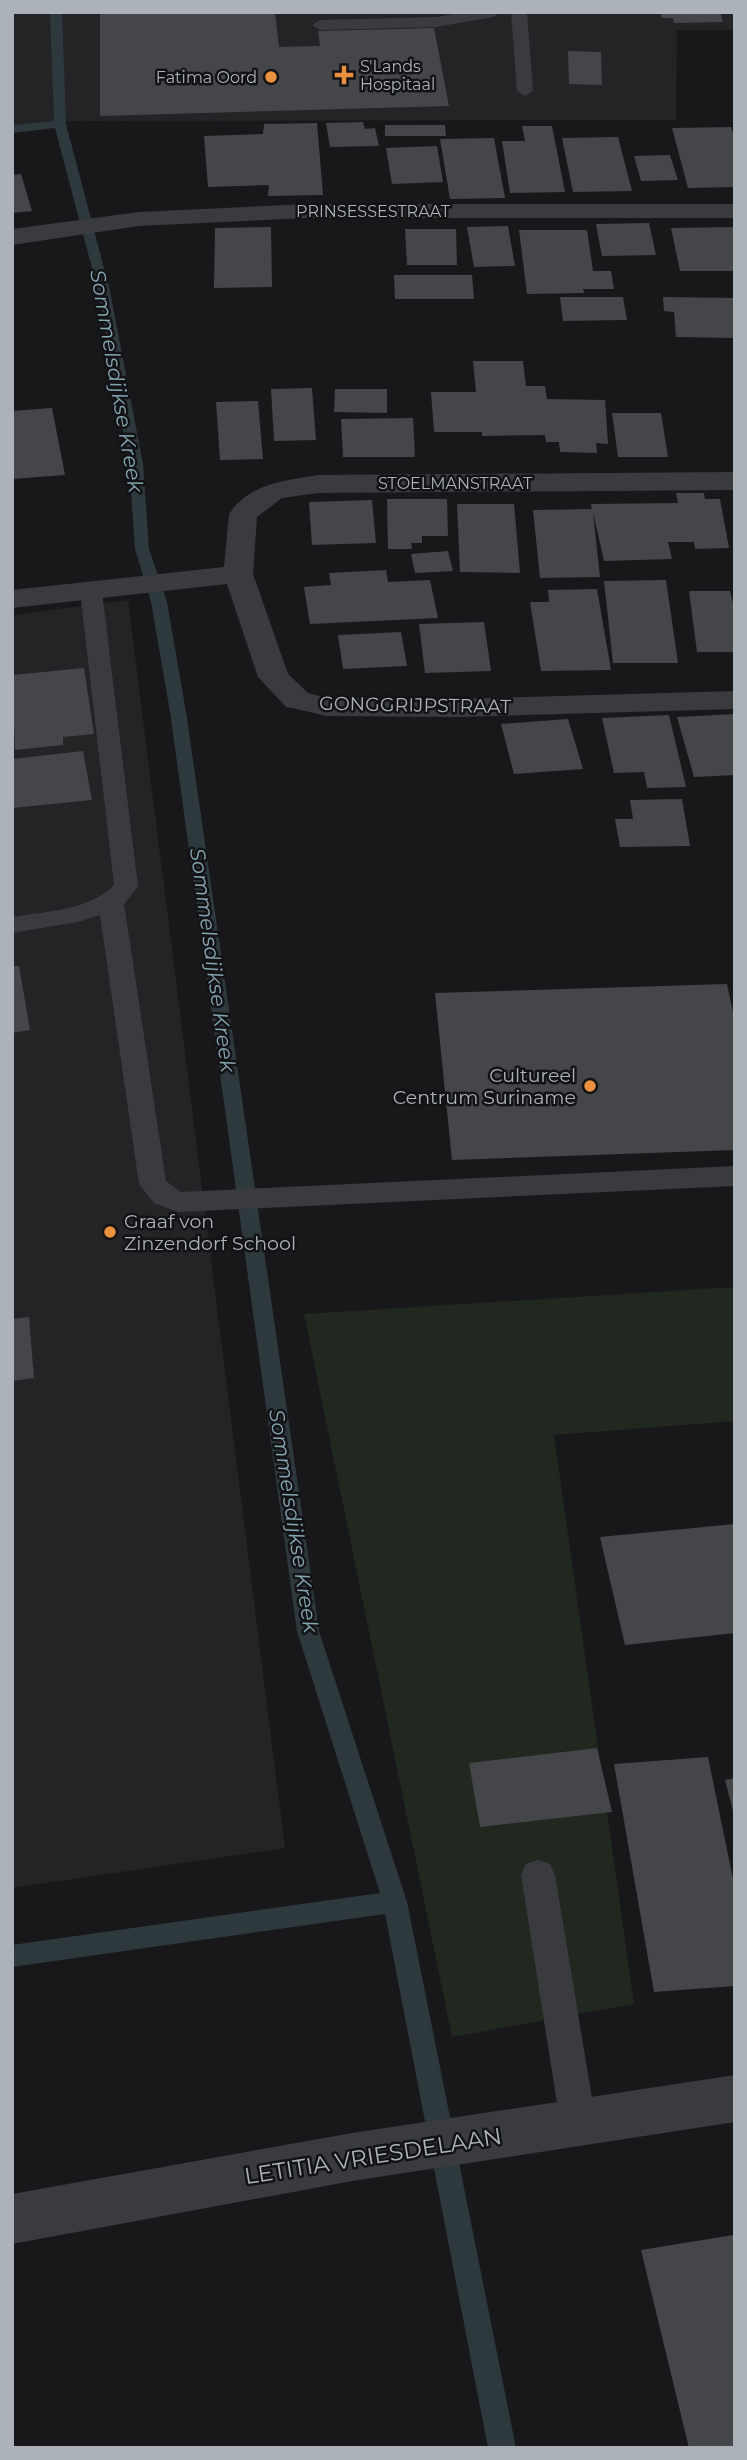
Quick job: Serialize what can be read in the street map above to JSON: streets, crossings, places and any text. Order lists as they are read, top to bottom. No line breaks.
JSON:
{"streets":{"street":["PRINSESSESTRAAT","STOELMANSTRAAT","GONGGRIJPSTRAAT","LETITIA VRIESDELAAN"]},"crossings":[["STOELMANSTRAAT","GONGGRIJPSTRAAT"]],"water":["Sommelsdijkse Kreek"],"places":{"health":["S'Lands Hospitaal"],"other":["Fatima Oord","Cultureel Centrum Suriname","Graaf von Zinzendorf School"]}}
